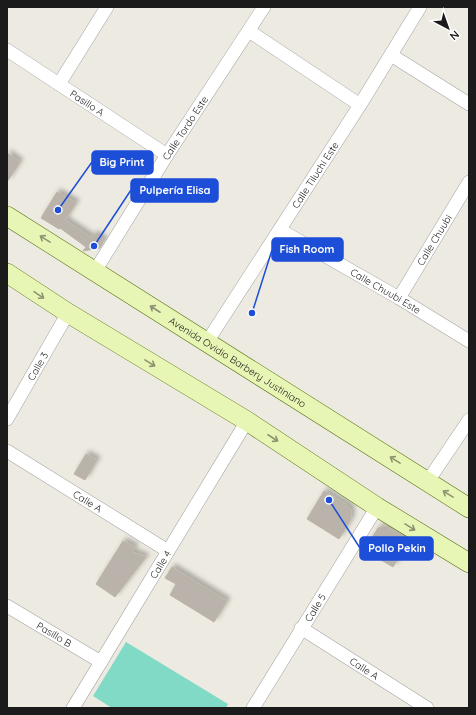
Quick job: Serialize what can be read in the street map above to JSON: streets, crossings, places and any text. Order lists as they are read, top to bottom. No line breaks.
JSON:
{"streets":{"main road":["Avenida Ovidio Barbery Justiniano"],"street":["Pasillo A","Calle Tordo Este","Calle Tiluchi Este","Calle Chuubi","Calle Chuubi Este","Calle 3","Calle A","Calle 4","Calle 5","Pasillo B"]},"crossings":[["Pasillo A","Calle Tordo Este"],["Calle Tordo Este","Avenida Ovidio Barbery Justiniano"],["Calle Tiluchi Este","Calle Chuubi Este"],["Calle Tiluchi Este","Avenida Ovidio Barbery Justiniano"],["Calle Chuubi","Calle Chuubi Este"],["Calle A","Calle 4"],["Calle A","Calle 5"],["Calle 4","Pasillo B"]],"places":["Big Print","Pulpería Elisa","Fish Room","Pollo Pekin"],"north":"bottom right"}
